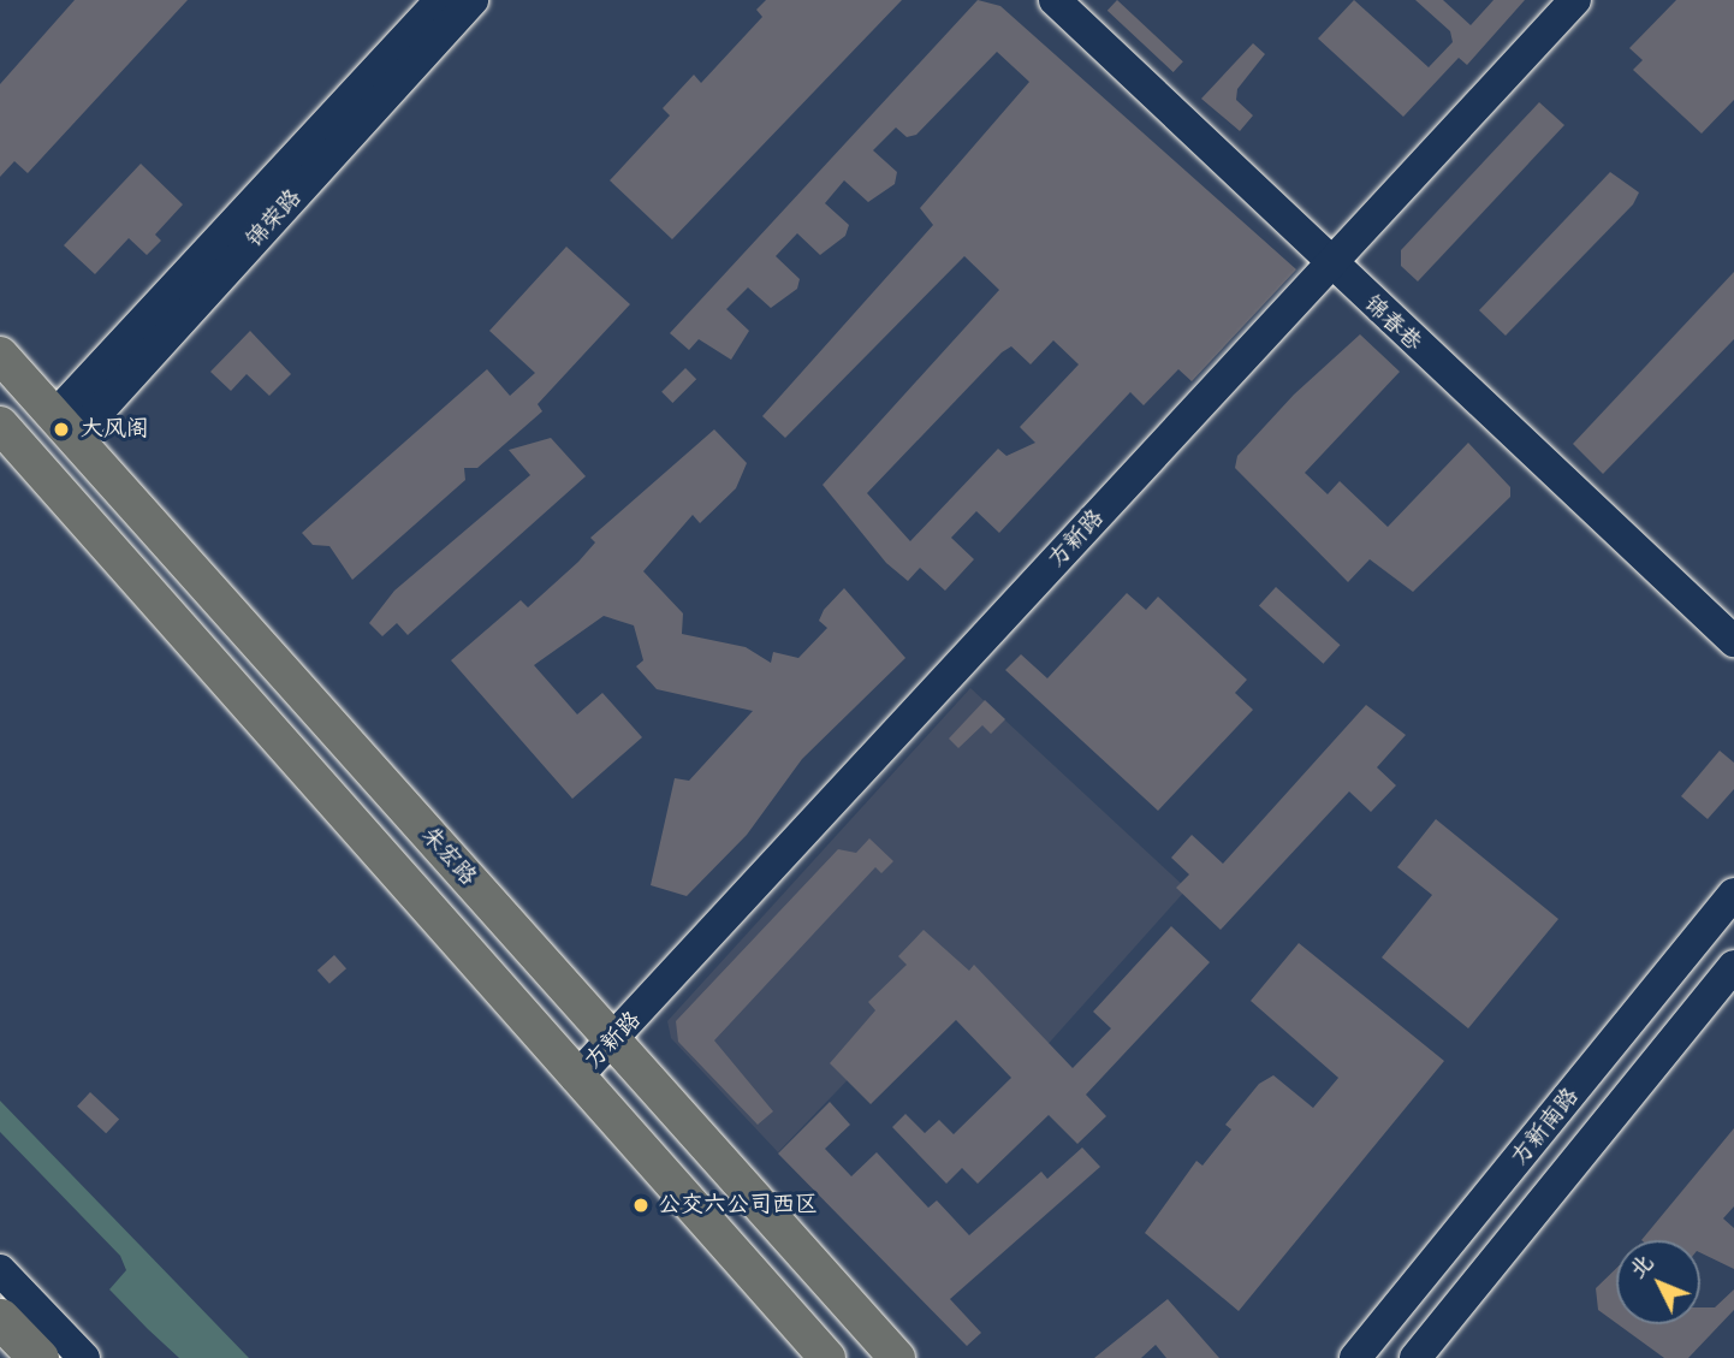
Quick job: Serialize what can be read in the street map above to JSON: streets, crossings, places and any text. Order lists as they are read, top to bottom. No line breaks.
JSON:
{"streets":{"main road":["朱宏路"],"street":["锦荣路","锦春巷","方新路","方新南路"]},"crossings":[["锦荣路","朱宏路"],["锦春巷","方新路"],["方新路","朱宏路"]],"places":["大风阁","公交六公司西区"],"north":"top left"}
